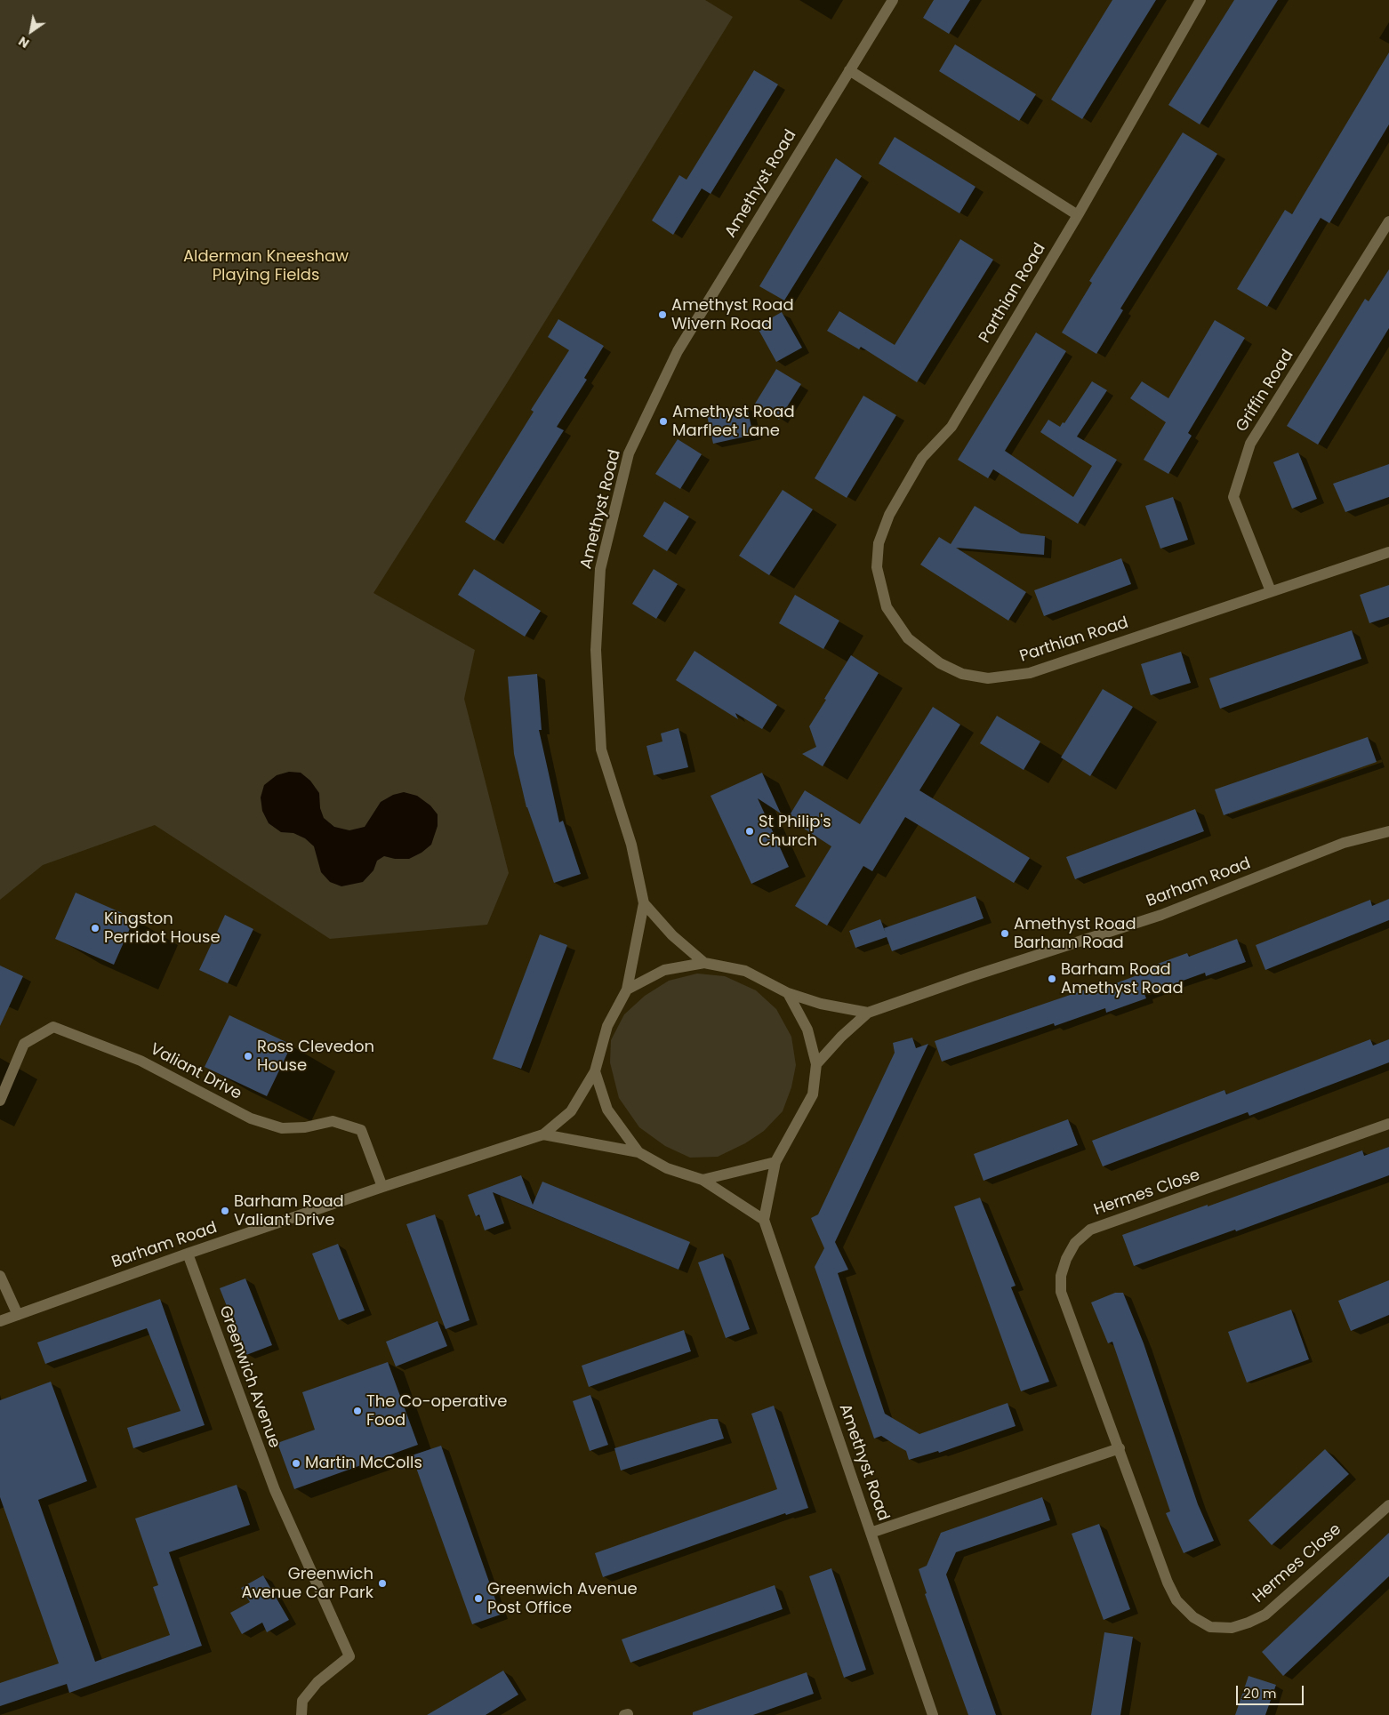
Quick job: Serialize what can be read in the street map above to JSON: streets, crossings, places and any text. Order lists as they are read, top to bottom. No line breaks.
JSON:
{"streets":{"street":["Amethyst Road","Parthian Road","Griffin Road","Barham Road","Valiant Drive","Hermes Close","Greenwich Avenue"]},"crossings":[["Amethyst Road","Barham Road"],["Parthian Road","Griffin Road"],["Barham Road","Valiant Drive"],["Barham Road","Greenwich Avenue"]],"parks":["Alderman Kneeshaw Playing Fields"],"places":["Amethyst Road Wivern Road","Amethyst Road Marfleet Lane","St Philip's Church","Kingston Perridot House","Amethyst Road Barham Road","Barham Road Amethyst Road","Ross Clevedon House","Barham Road Valiant Drive","The Co-operative Food","Martin McColls","Greenwich Avenue Car Park","Greenwich Avenue Post Office"],"scale_bar":"20 m","north":"bottom left"}
